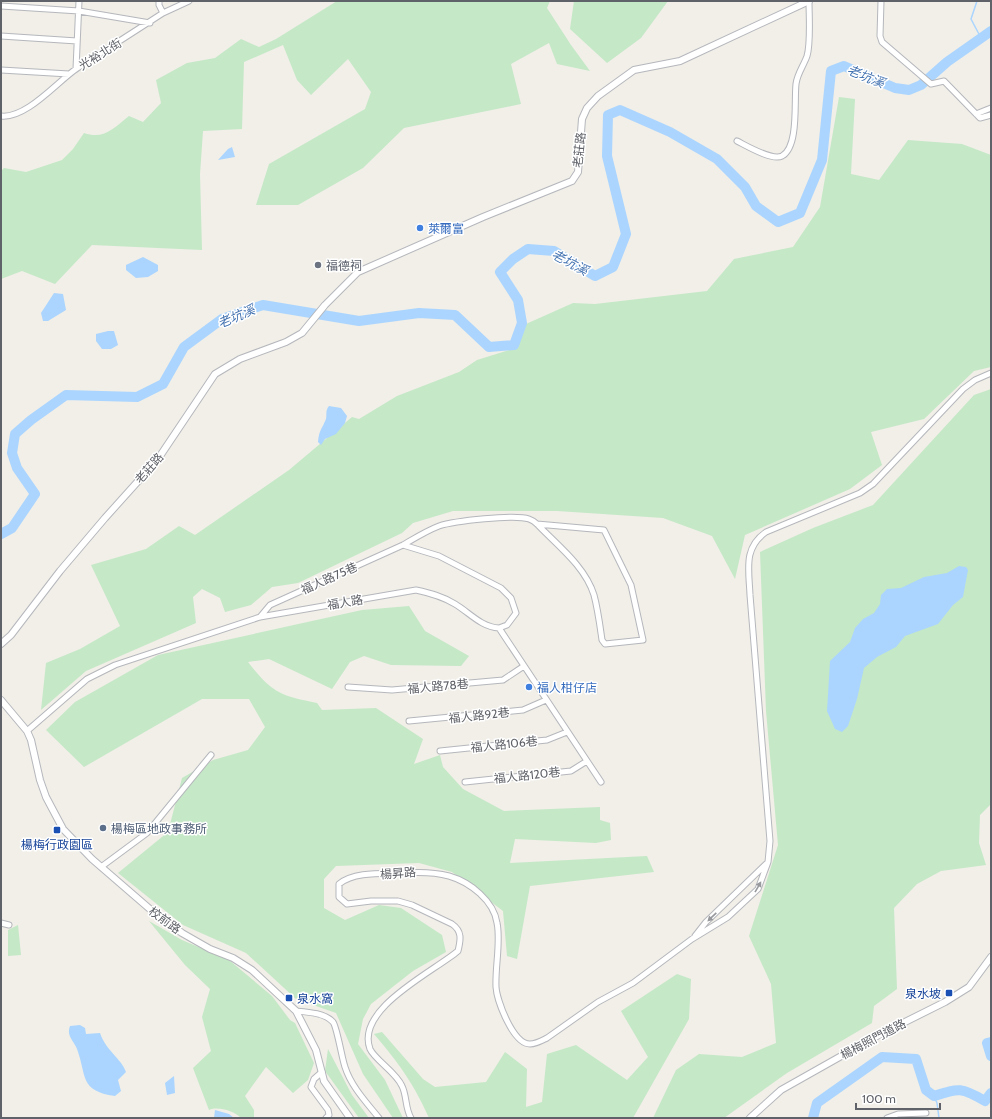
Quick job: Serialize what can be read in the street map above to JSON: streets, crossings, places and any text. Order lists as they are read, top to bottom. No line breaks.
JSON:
{"streets":{"street":["光裕北街","老莊路","福人路75巷","福人路","福人路78巷","福人路92巷","福人路106巷","福人路120巷","楊昇路","校前路","楊梅照門道路"]},"crossings":[["福人路75巷","福人路"],["福人路","校前路"]],"water":["老坑溪"],"places":{"other":["萊爾富","福德祠","福人柑仔店","楊梅區地政事務所"],"transit":["楊梅行政園區","泉水坡","泉水窩"]},"scale_bar":"100 m"}
